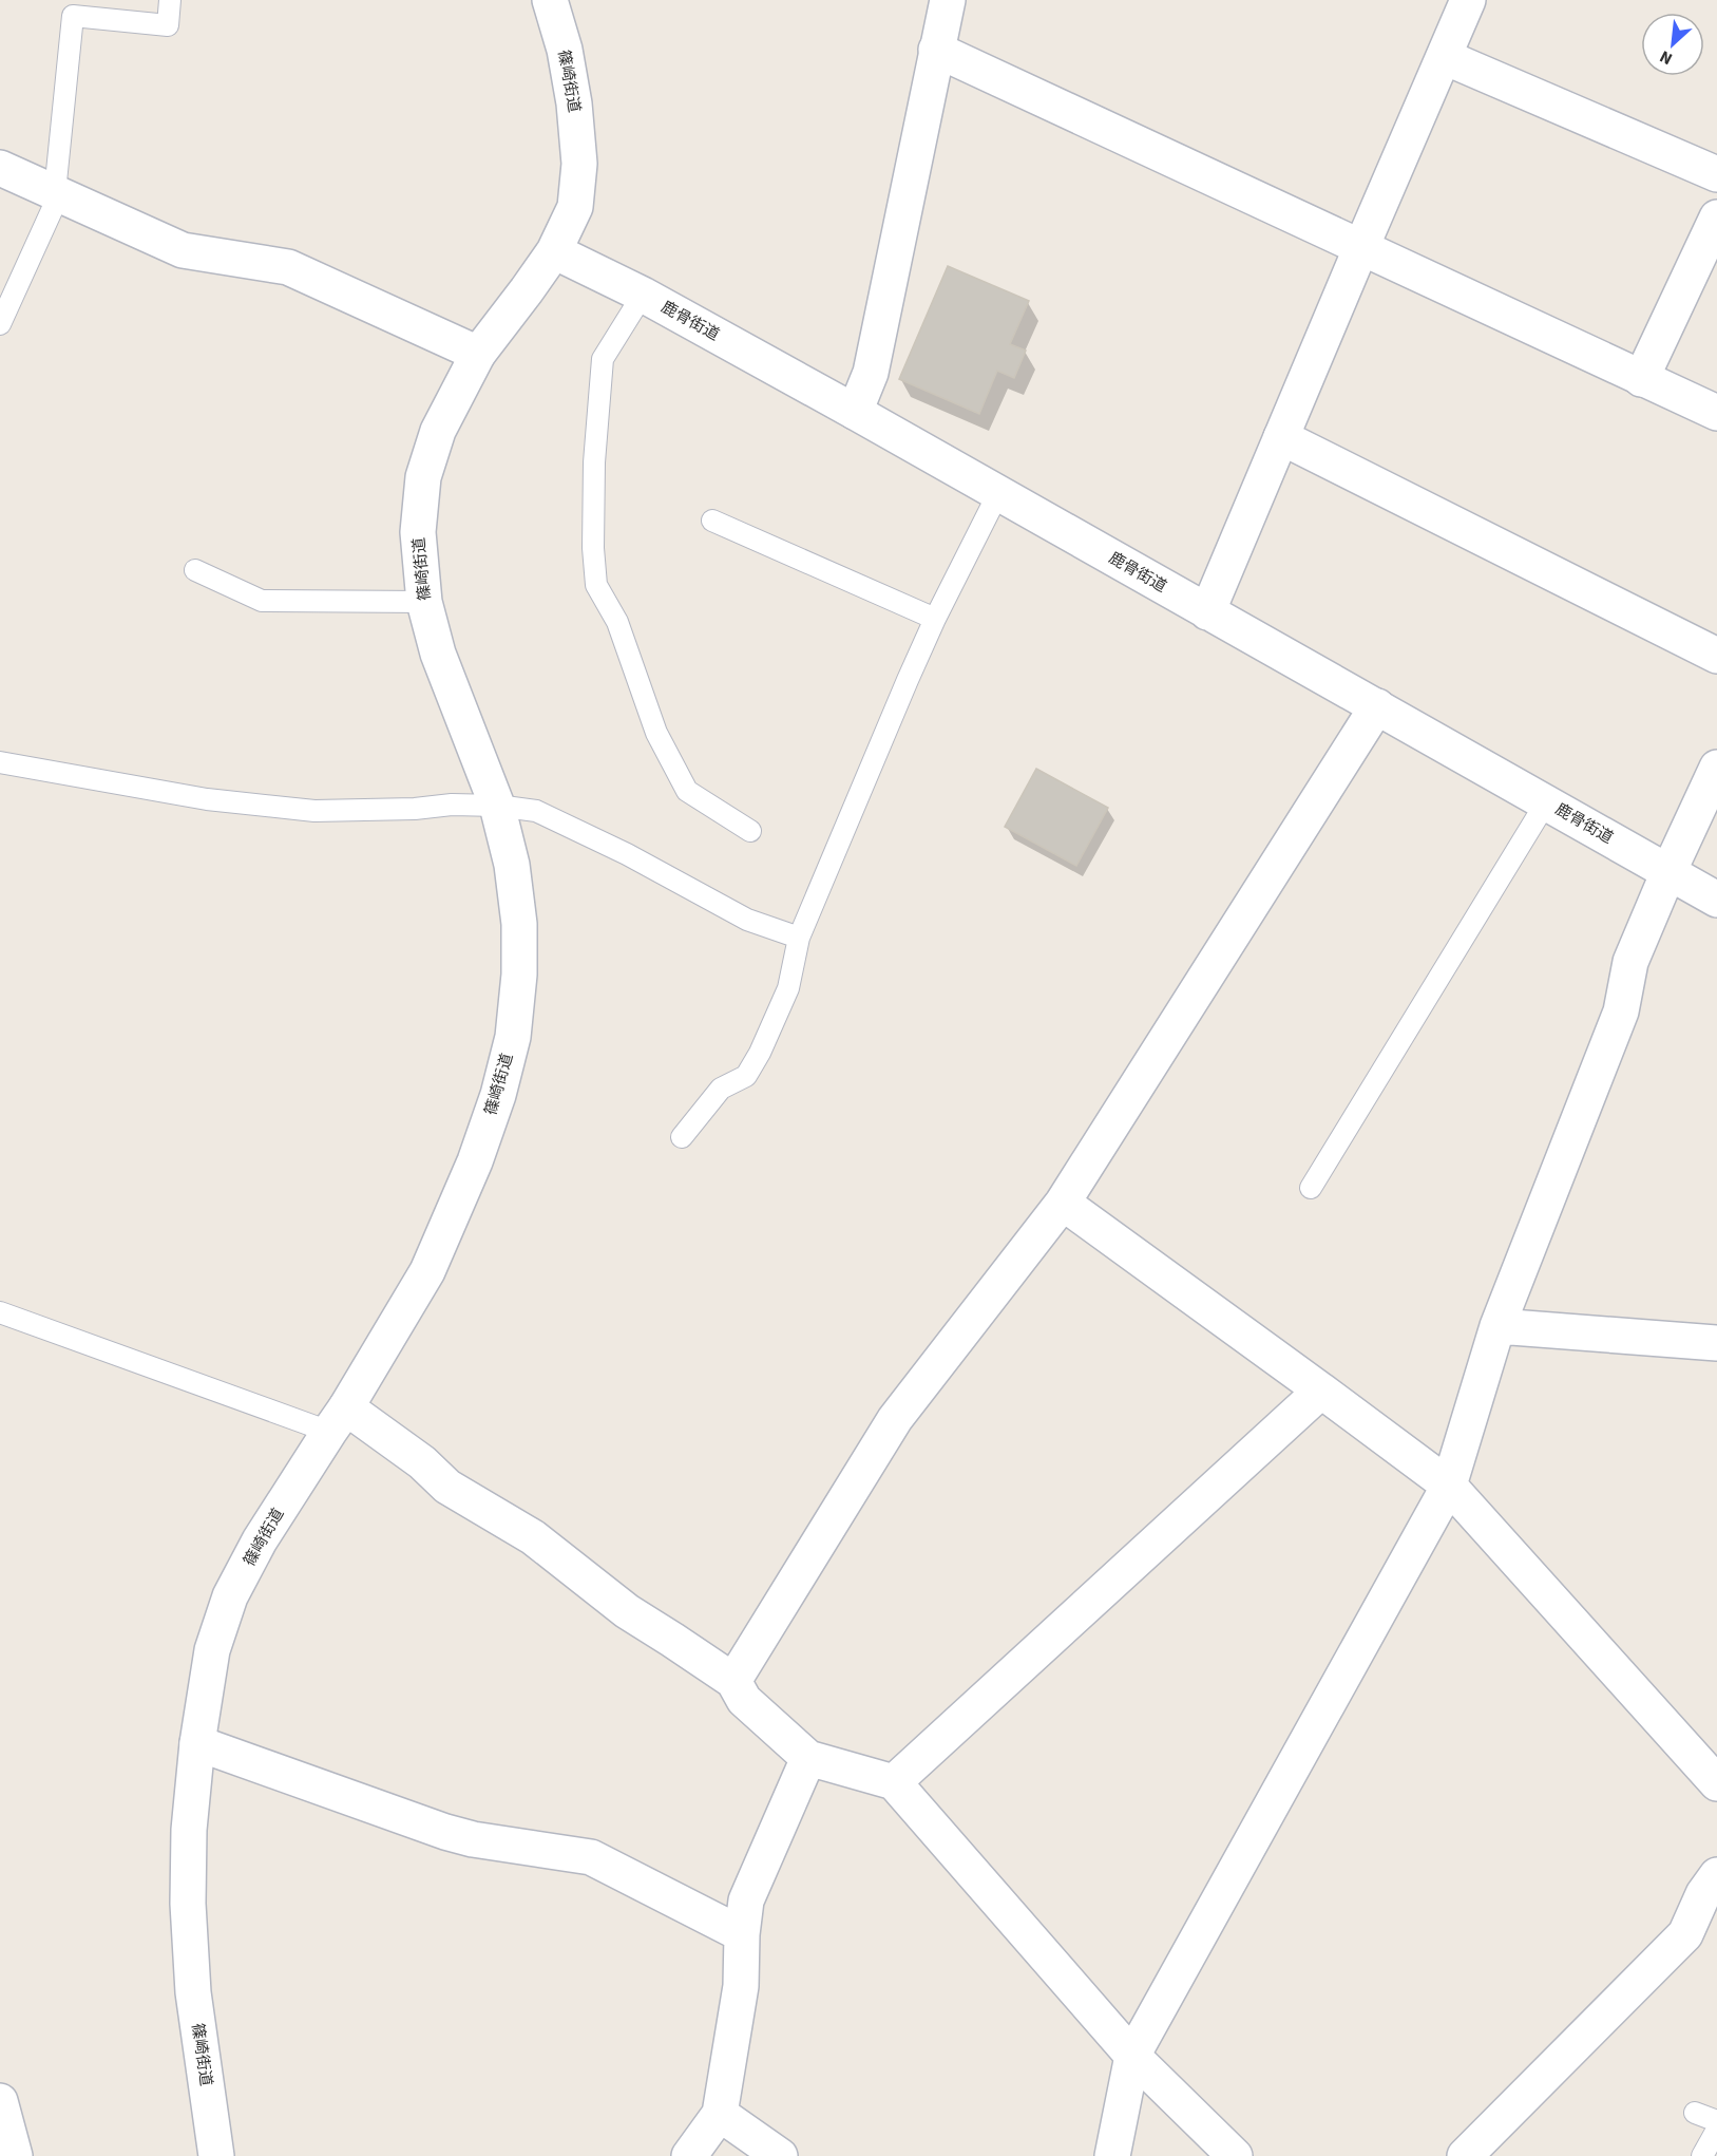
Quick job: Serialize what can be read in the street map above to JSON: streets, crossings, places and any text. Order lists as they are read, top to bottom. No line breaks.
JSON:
{"streets":{"street":["篠崎街道","鹿骨街道"]},"crossings":[["篠崎街道","鹿骨街道"]],"north":"bottom left"}
